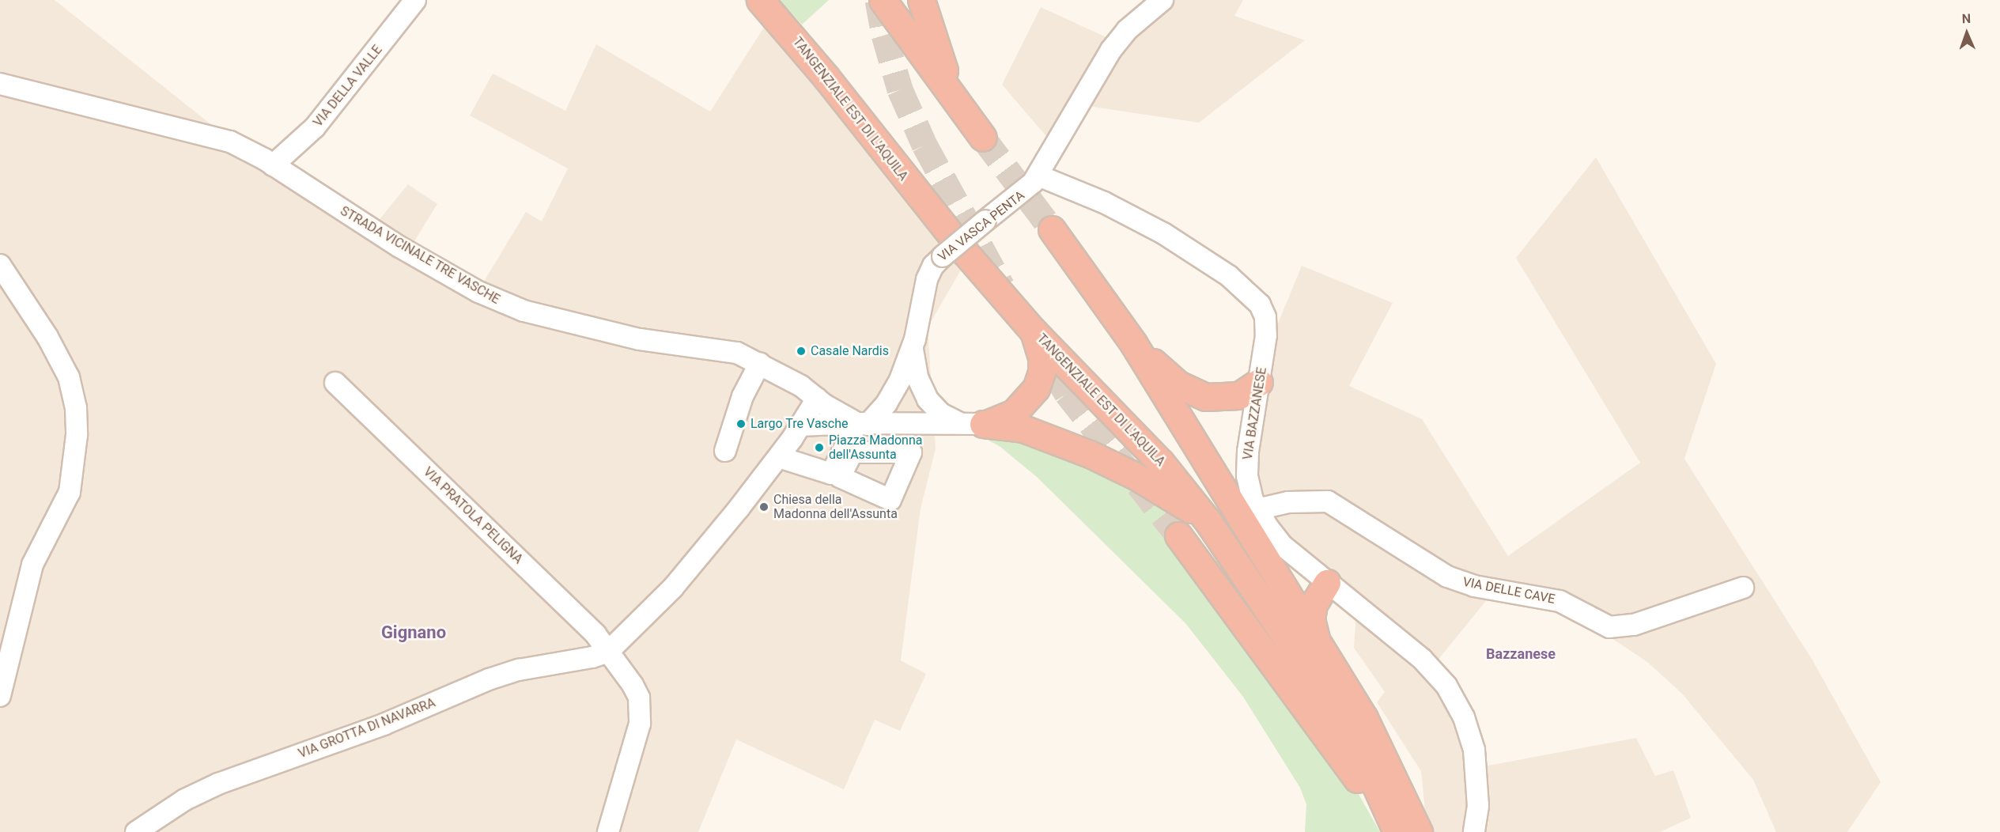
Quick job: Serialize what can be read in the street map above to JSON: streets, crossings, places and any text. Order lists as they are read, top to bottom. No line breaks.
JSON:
{"streets":{"highway":["TANGENZIALE EST DI L'AQUILA"],"street":["VIA DELLA VALLE","VIA VASCA PENTA","STRADA VICINALE TRE VASCHE","VIA BAZZANESE","VIA PRATOLA PELIGNA","VIA DELLE CAVE","VIA GROTTA DI NAVARRA"]},"crossings":[["VIA DELLA VALLE","STRADA VICINALE TRE VASCHE"],["VIA VASCA PENTA","STRADA VICINALE TRE VASCHE"],["VIA VASCA PENTA","VIA BAZZANESE"],["VIA BAZZANESE","VIA DELLE CAVE"],["VIA PRATOLA PELIGNA","VIA GROTTA DI NAVARRA"]],"districts":["Gignano","Bazzanese"],"places":["Casale Nardis","Largo Tre Vasche","Piazza Madonna dell'Assunta","Chiesa della Madonna dell'Assunta"],"north":"top"}
